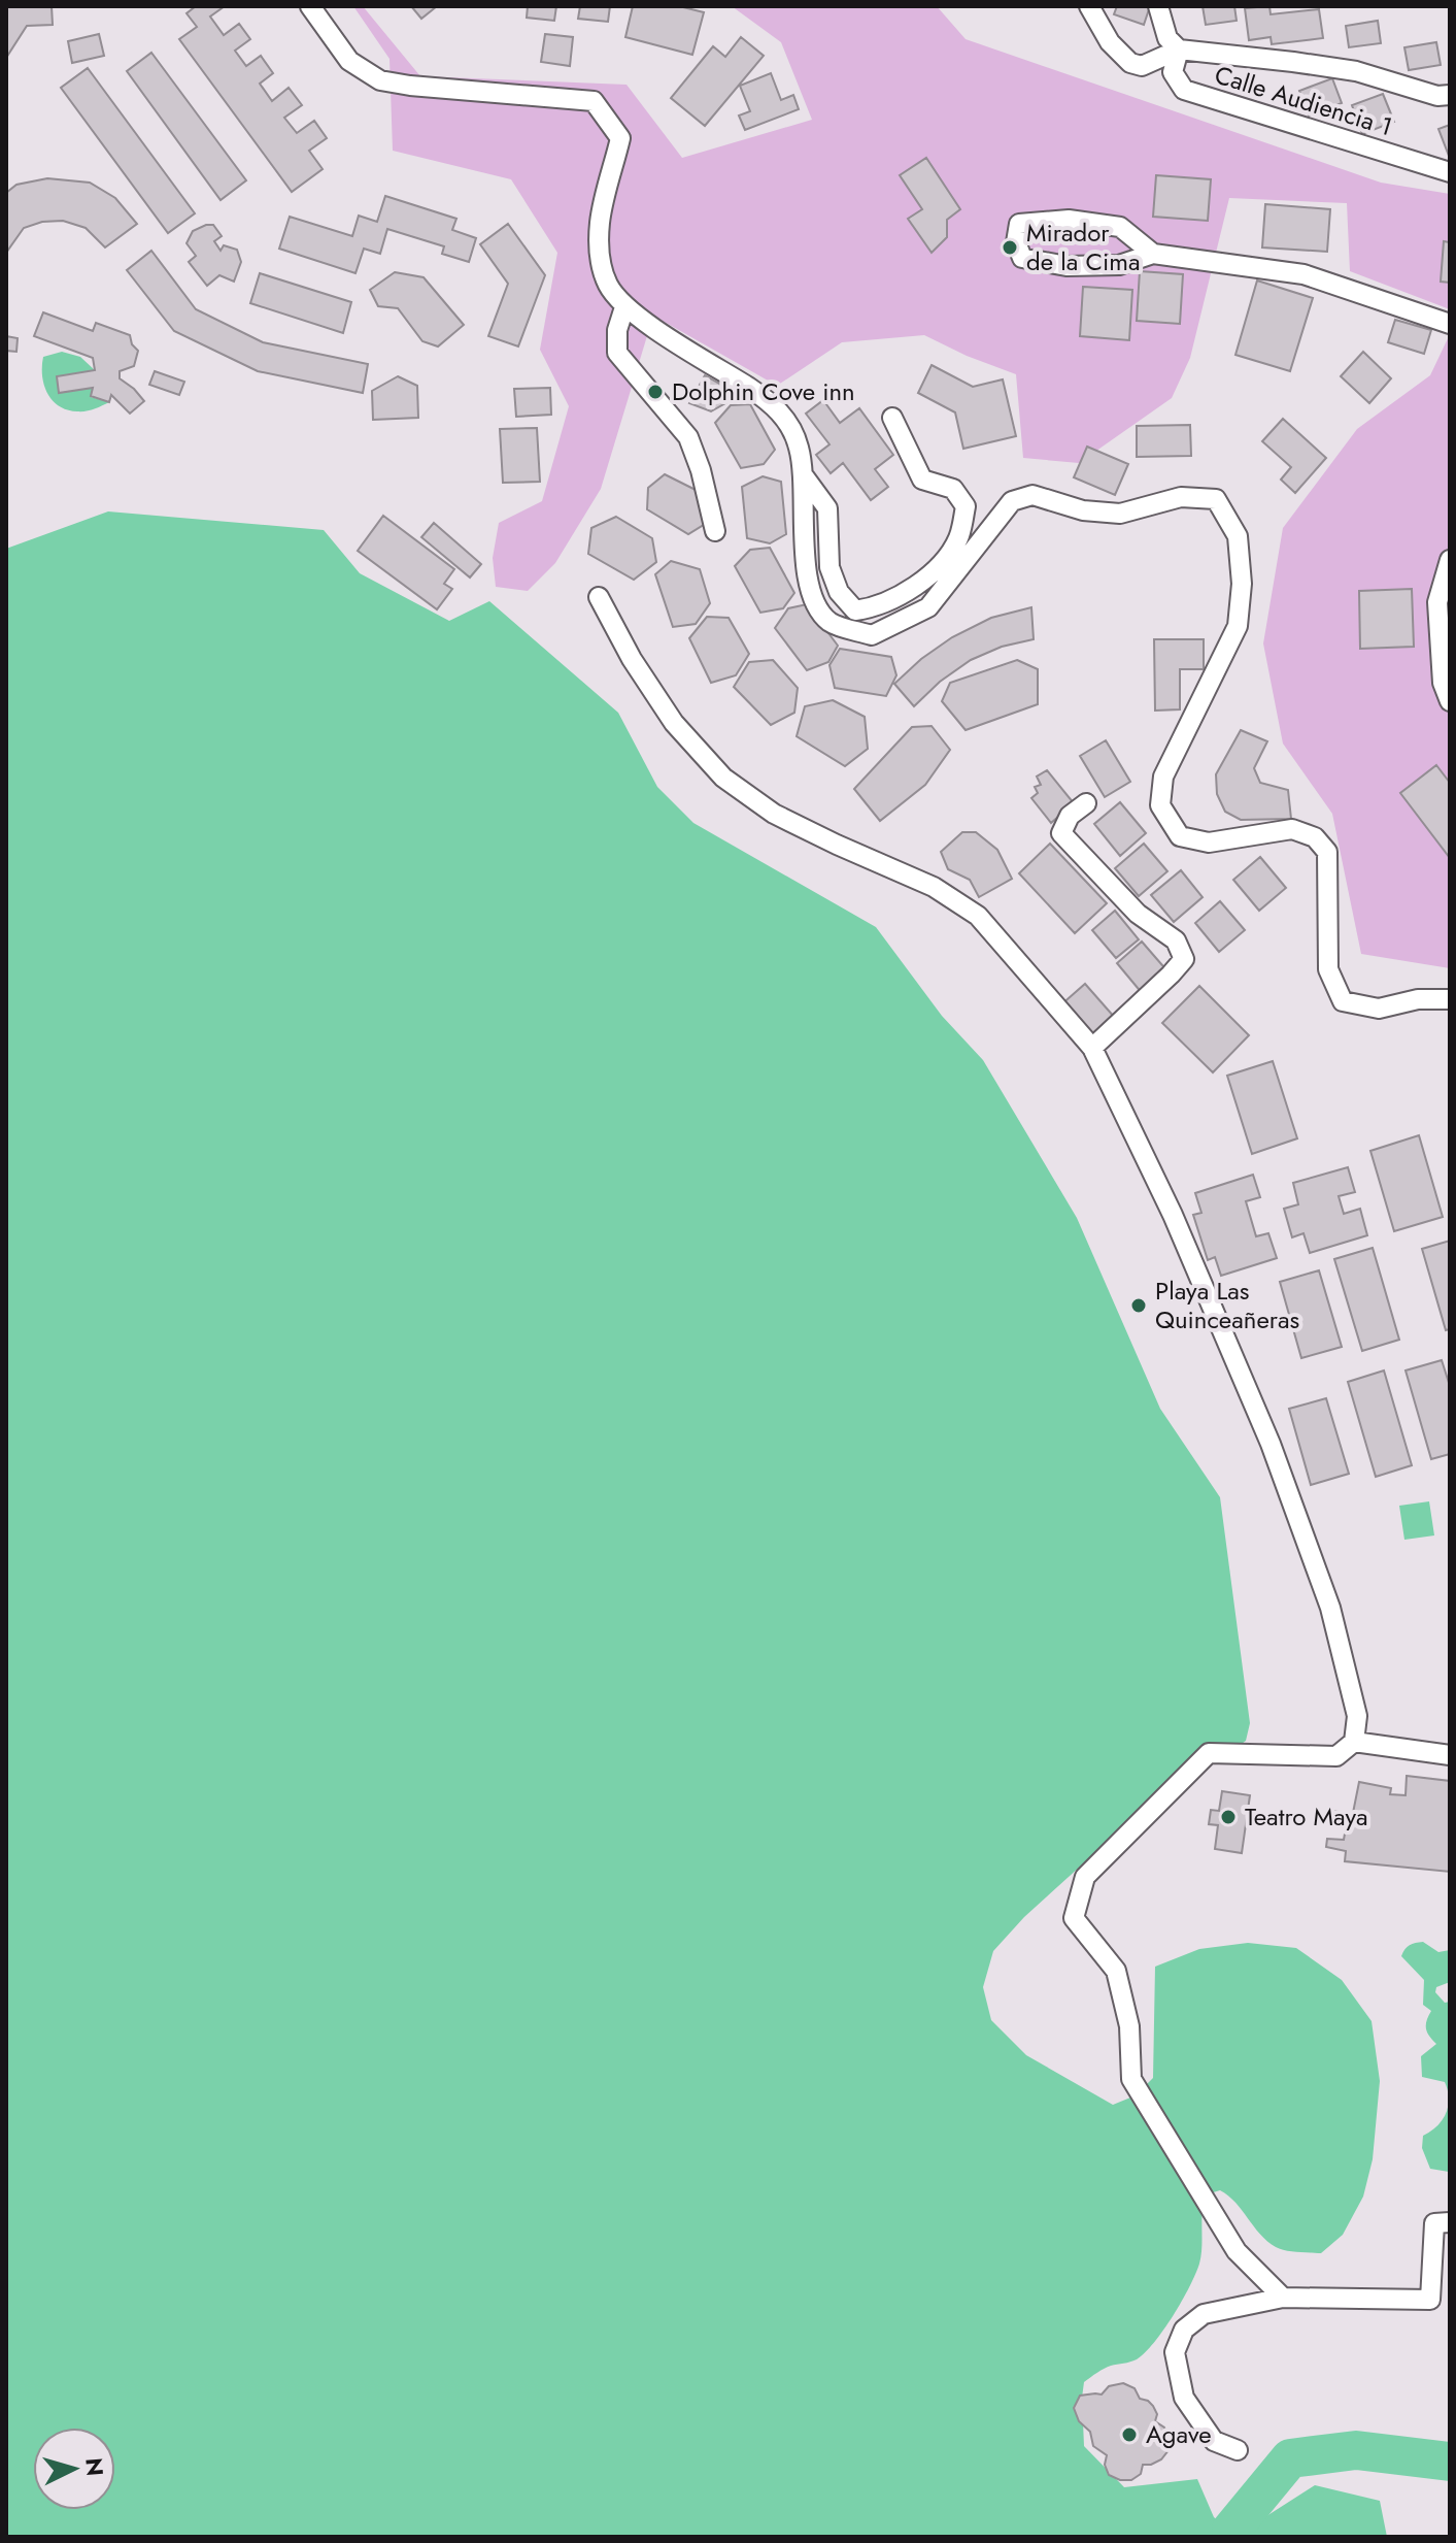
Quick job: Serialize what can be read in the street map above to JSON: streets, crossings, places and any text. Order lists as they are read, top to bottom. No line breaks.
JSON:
{"streets":{"street":["Calle Audiencia 1"]},"places":["Mirador de la Cima","Dolphin Cove inn","Playa Las Quinceañeras","Teatro Maya","Agave"],"north":"right"}
